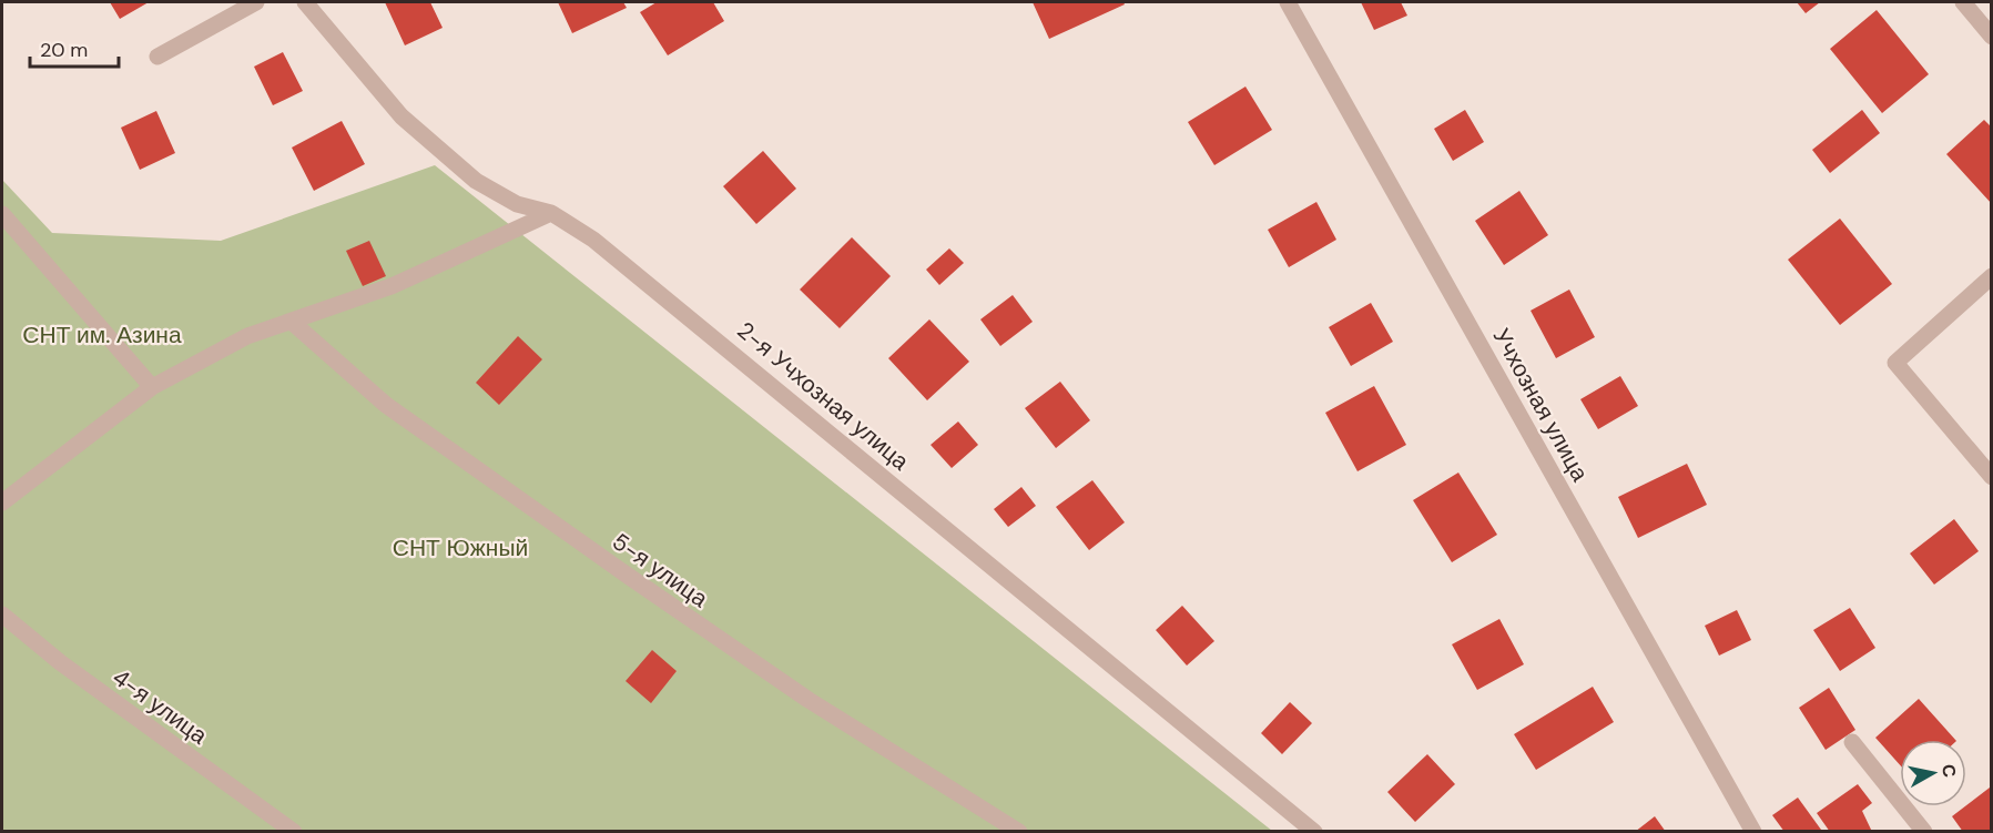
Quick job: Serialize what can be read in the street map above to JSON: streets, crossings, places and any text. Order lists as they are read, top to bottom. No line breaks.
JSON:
{"streets":{"street":["2-я Учхозная улица","Учхозная улица","5-я улица","4-я улица"]},"parks":["СНТ им. Азина","СНТ Южный"],"scale_bar":"20 m","north":"right"}
